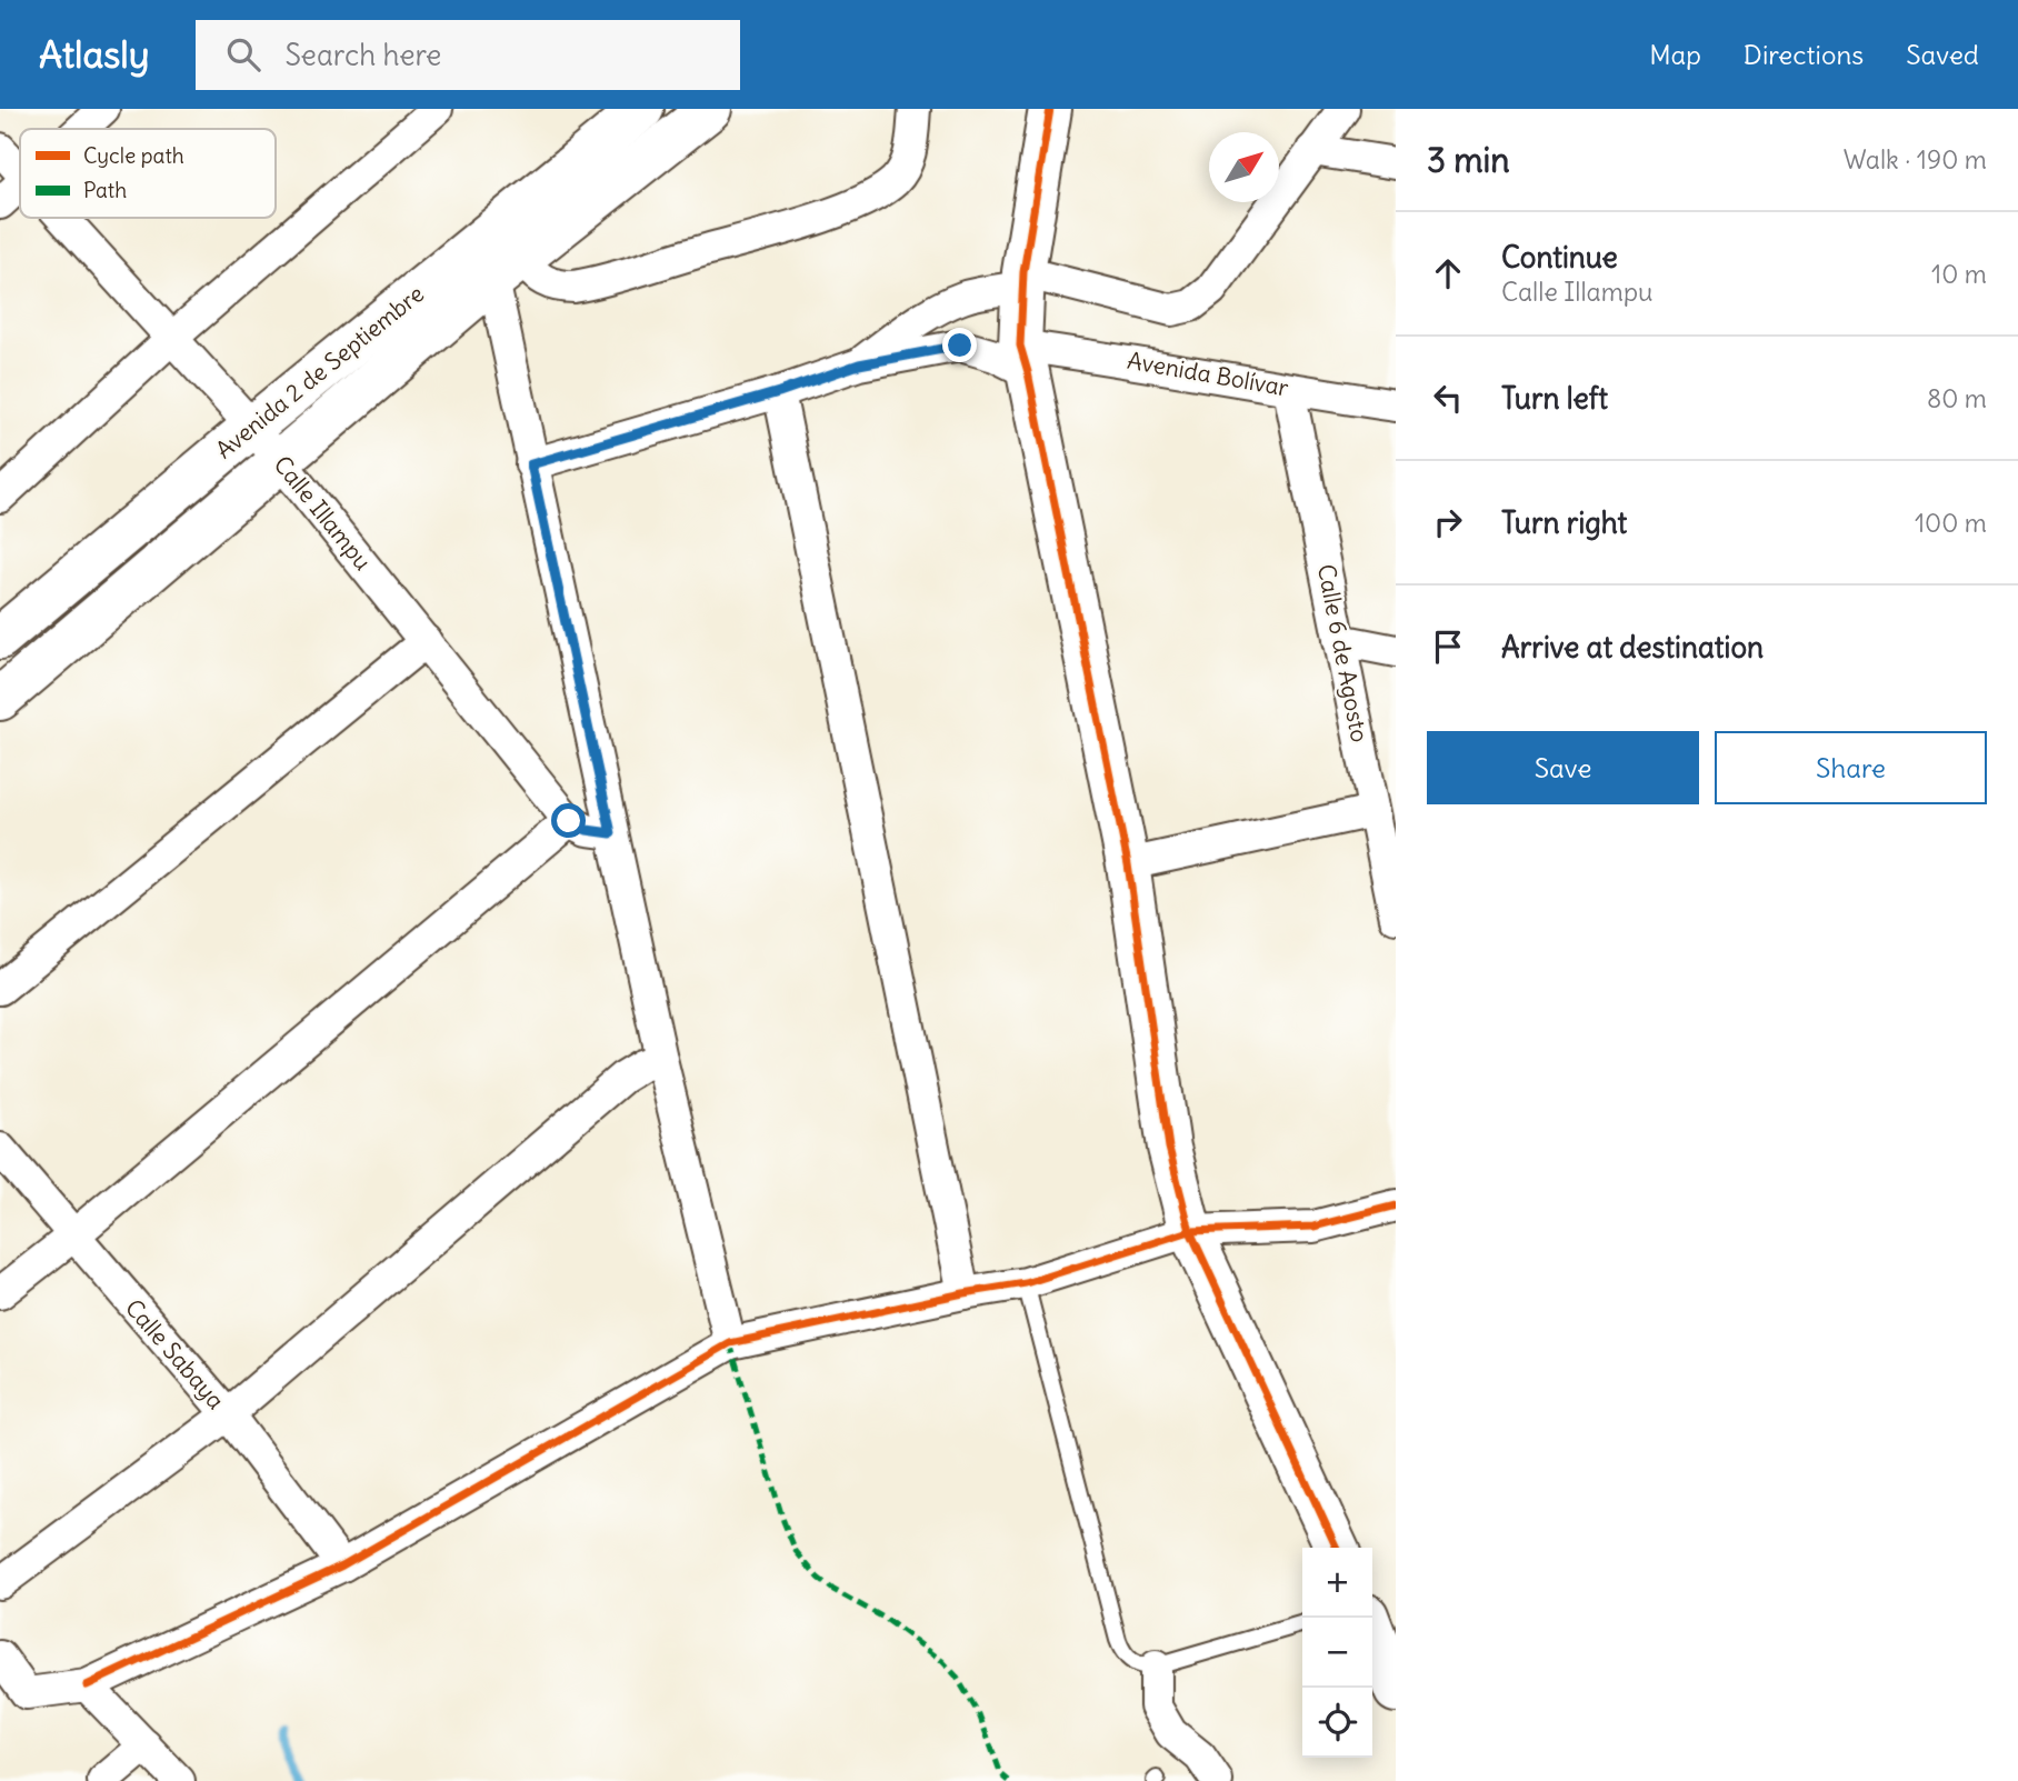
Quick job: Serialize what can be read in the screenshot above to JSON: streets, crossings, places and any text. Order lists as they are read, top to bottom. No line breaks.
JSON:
{"streets":{"street":["Avenida 2 de Septiembre","Avenida Bolívar","Calle Illampu","Calle 6 de Agosto","Calle Sabaya"]},"crossings":[["Avenida 2 de Septiembre","Calle Illampu"],["Avenida Bolívar","Calle 6 de Agosto"]],"legend":["Cycle path","Path"],"north":"top right","page":{"header":"Atlasly","search":"Search here","nav":["Map","Directions","Saved"],"heading":["3 min","Walk · 190 m"],"list":[["Continue","Calle Illampu","10 m"],["Turn left","80 m"],["Turn right","100 m"],"Arrive at destination"],"buttons":["Save","Share"],"map_buttons":["+","−"]}}
